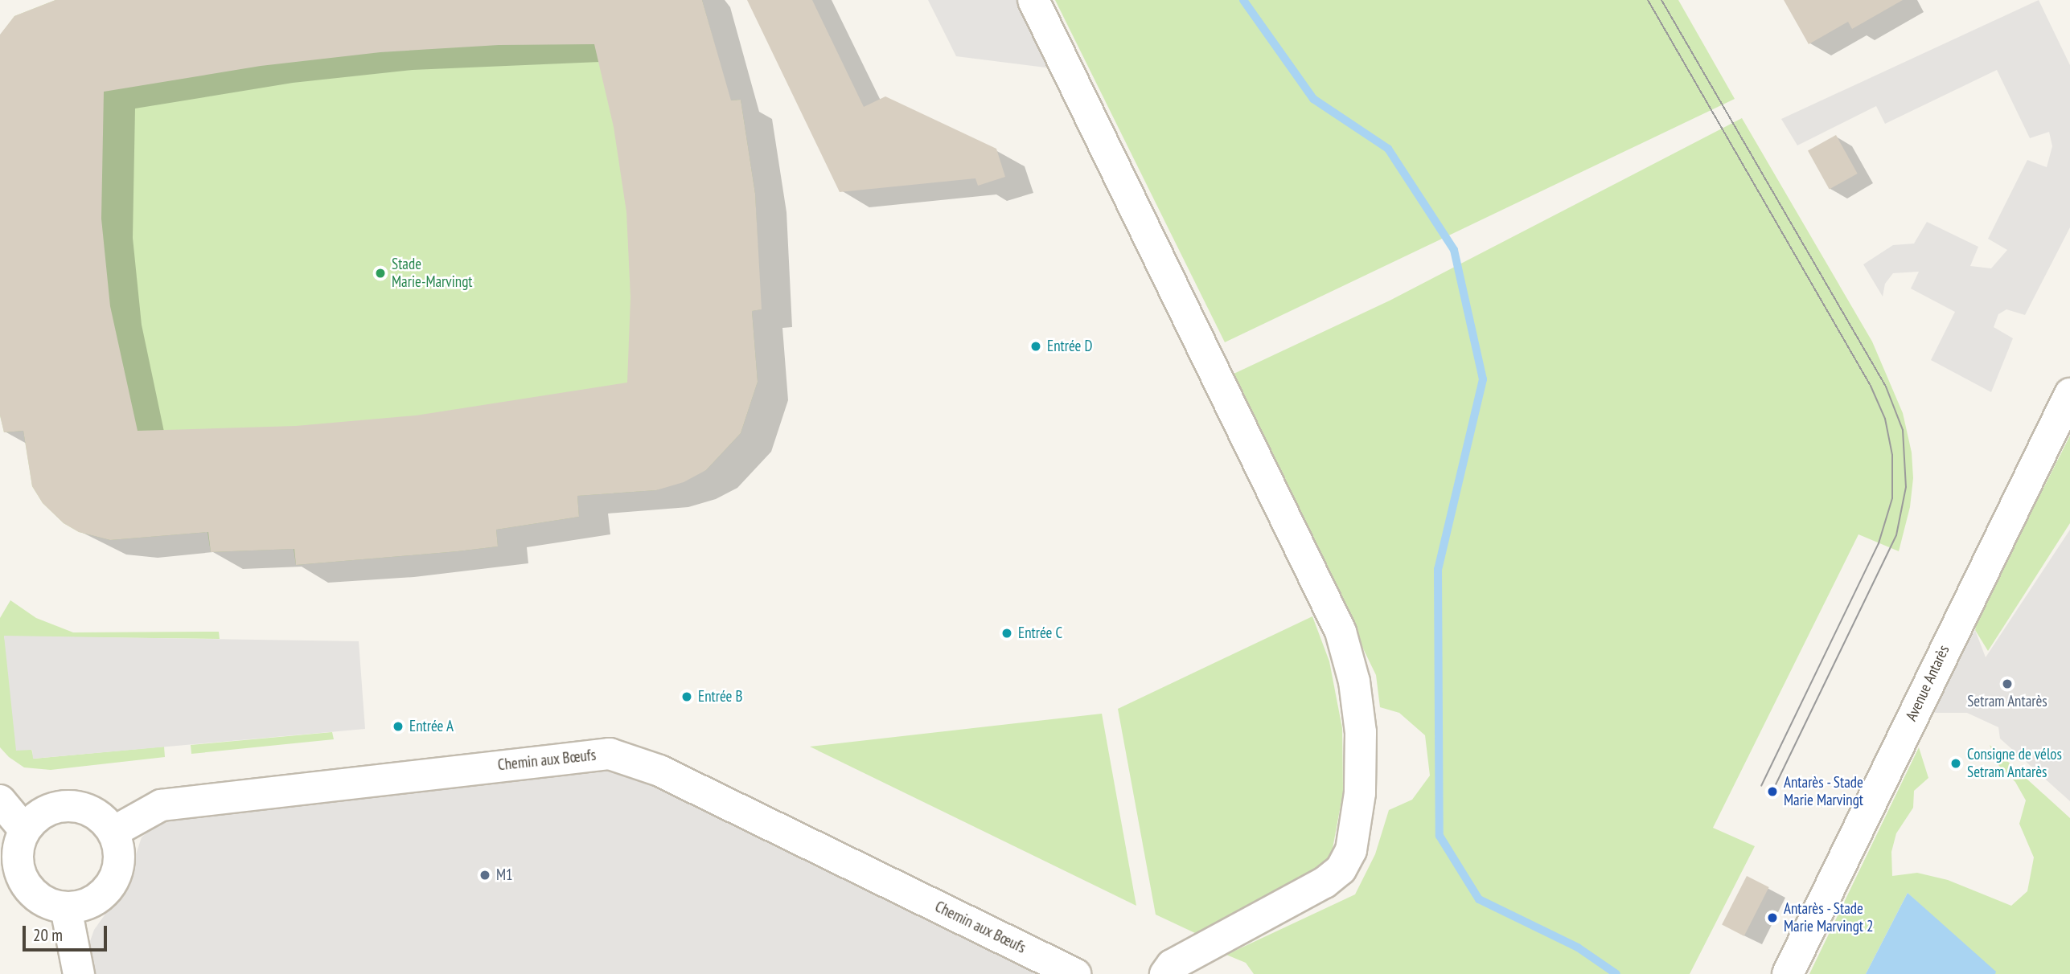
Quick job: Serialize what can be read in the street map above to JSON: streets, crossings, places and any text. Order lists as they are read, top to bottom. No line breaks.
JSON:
{"streets":{"street":["Avenue Antarès","Chemin aux Bœufs"]},"places":["Stade Marie-Marvingt","Entrée D","Entrée C","Setram Antarès","Entrée B","Entrée A","Consigne de vélos Setram Antarès","Antarès - Stade Marie Marvingt","M1","Antarès - Stade Marie Marvingt 2"],"scale_bar":"20 m"}
